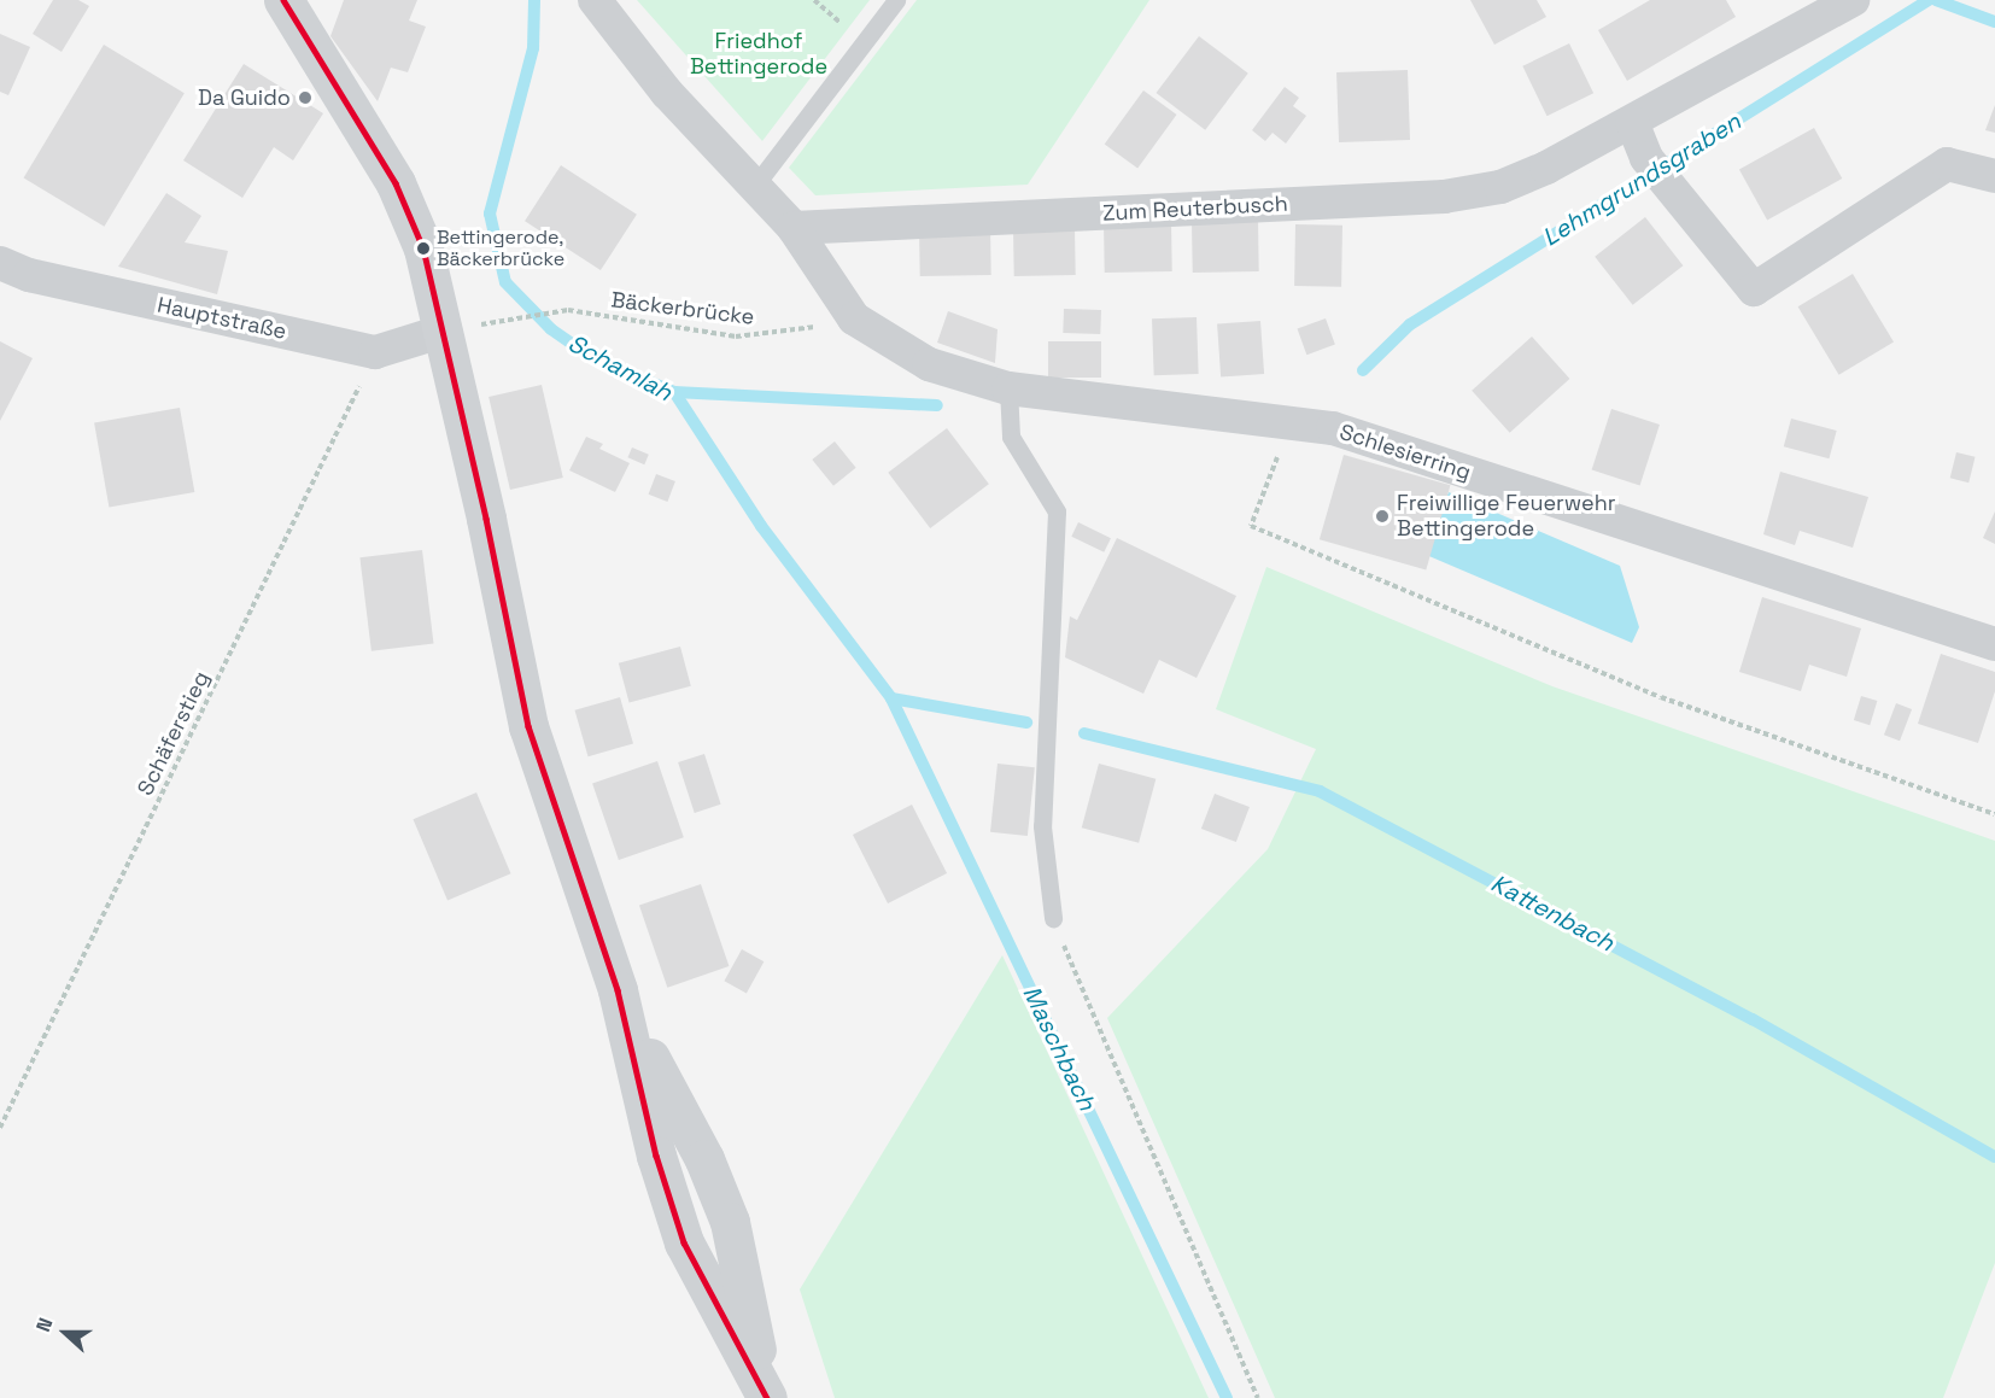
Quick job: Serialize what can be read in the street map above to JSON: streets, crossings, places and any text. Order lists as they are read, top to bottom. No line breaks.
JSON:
{"streets":{"street":["Zum Reuterbusch","Hauptstraße","Schlesierring"],"path":["Bäckerbrücke","Schäferstieg"]},"crossings":[["Zum Reuterbusch","Schlesierring"],["Bäckerbrücke","Schlesierring"],["Hauptstraße","Schäferstieg"]],"water":["Lehmgrundsgraben","Schamlah","Kattenbach","Maschbach"],"parks":["Friedhof Bettingerode"],"places":["Da Guido","Bettingerode, Bäckerbrücke","Freiwillige Feuerwehr Bettingerode"],"north":"left"}
